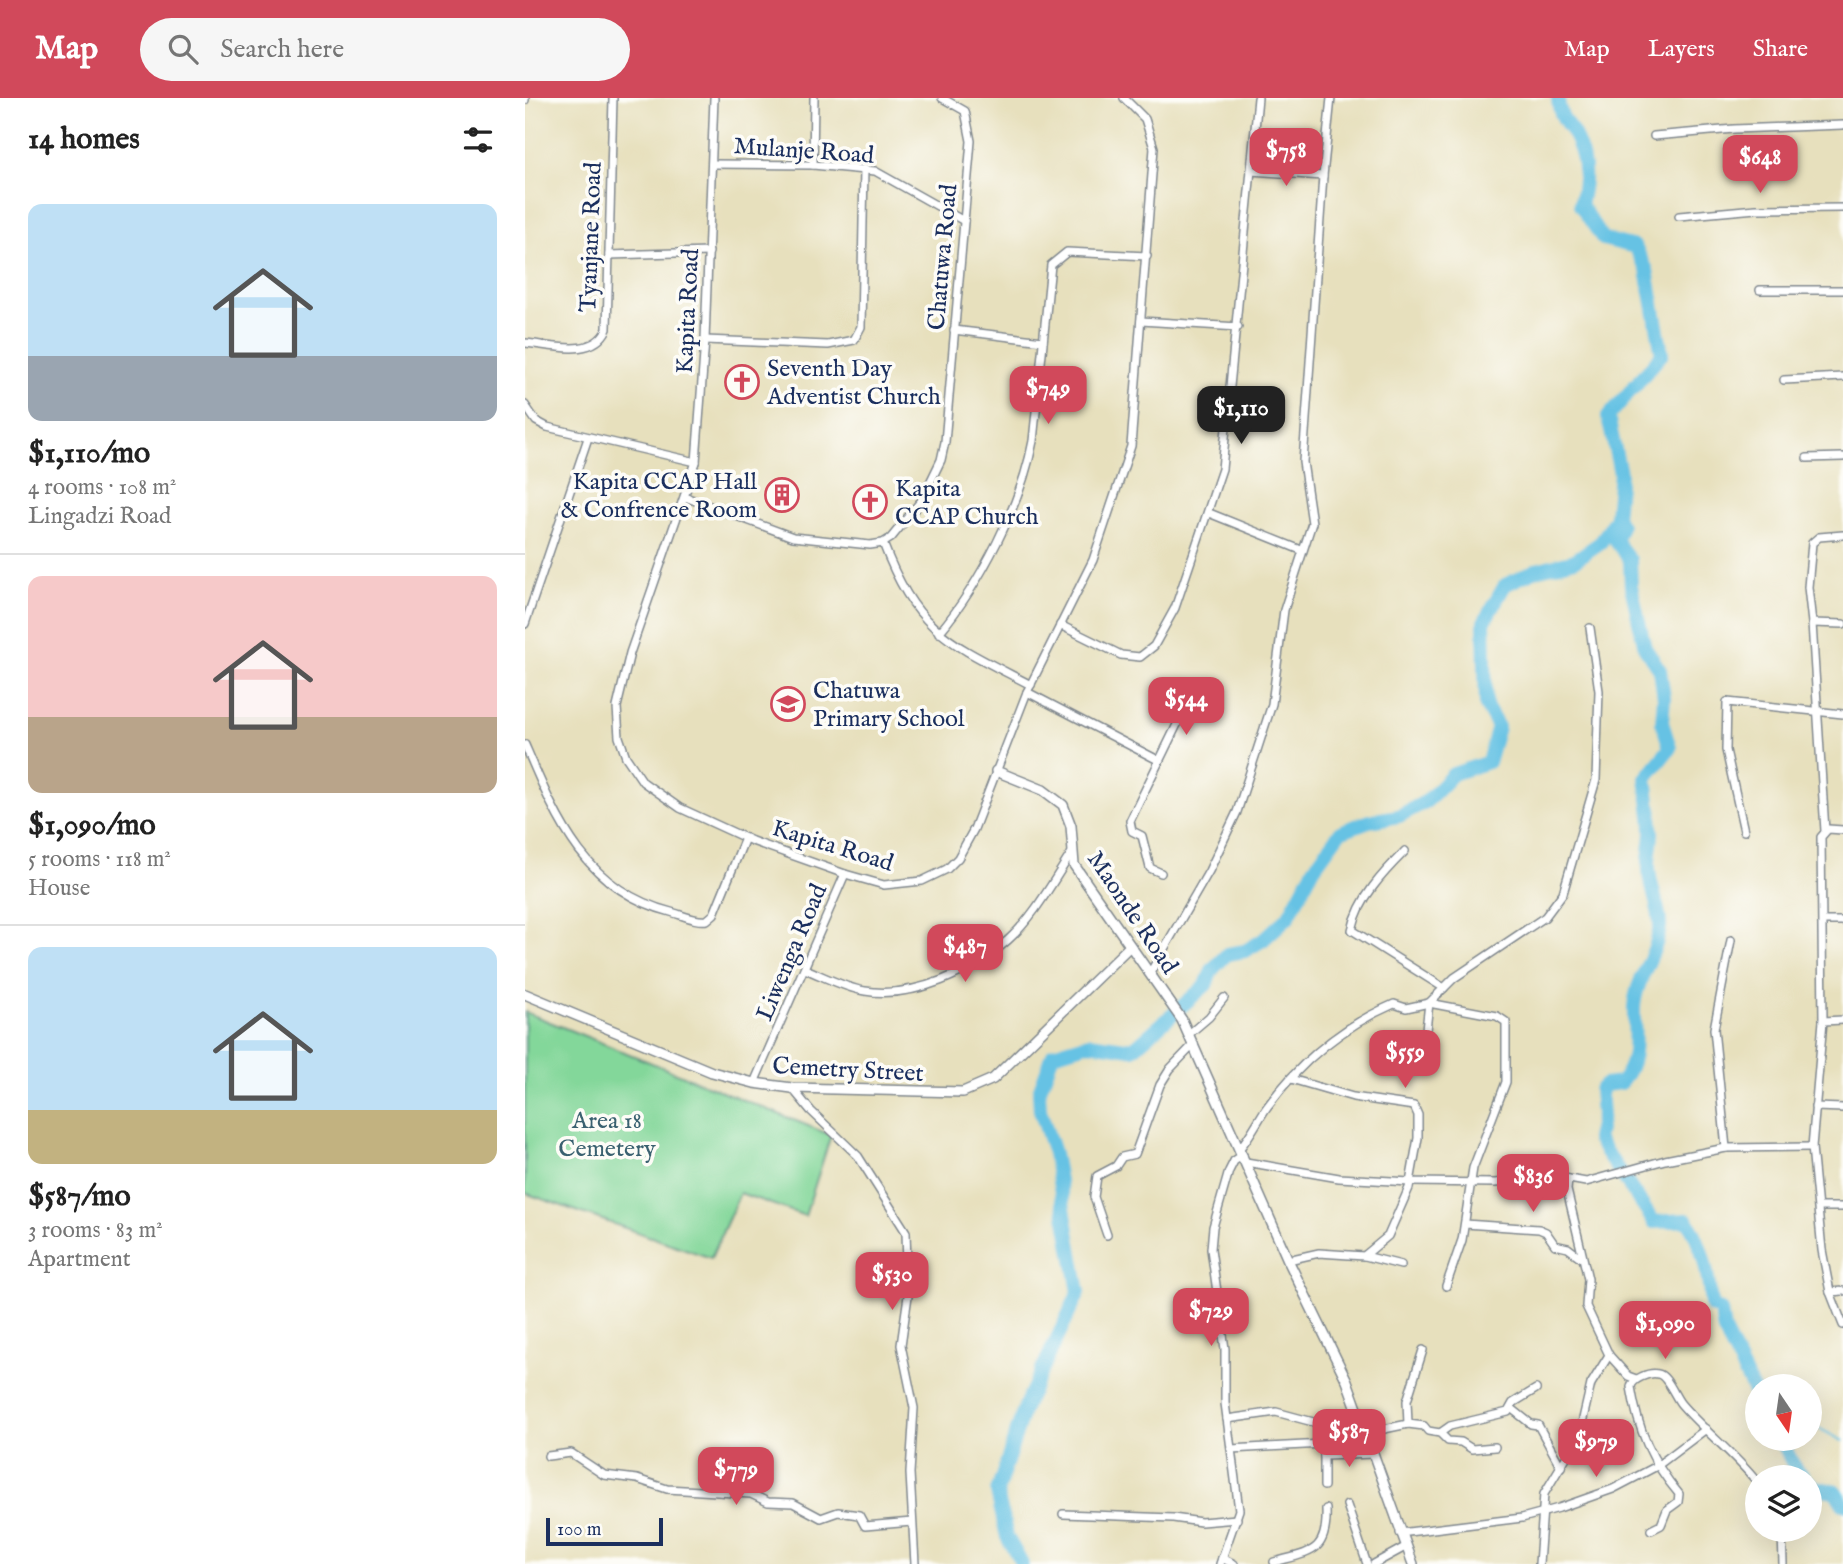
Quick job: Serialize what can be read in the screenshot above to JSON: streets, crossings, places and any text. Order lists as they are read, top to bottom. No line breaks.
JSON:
{"streets":{"street":["Mulanje Road","Tyanjane Road","Chatuwa Road","Kapita Road","Maonde Road","Liwenga Road","Cemetry Street"]},"crossings":[["Mulanje Road","Chatuwa Road"],["Mulanje Road","Kapita Road"],["Kapita Road","Maonde Road"],["Kapita Road","Liwenga Road"],["Maonde Road","Cemetry Street"],["Liwenga Road","Cemetry Street"]],"parks":["Area 18 Cemetery"],"places":{"church":["Seventh Day Adventist Church","Kapita CCAP Church"],"building":["Kapita CCAP Hall & Confrence Room"],"school or university":["Chatuwa Primary School"]},"scale_bar":"100 m","north":"bottom","page":{"header":"Map","search":"Search here","nav":["Map","Layers","Share"],"heading":"14 homes","price":["$758","$648","$749","$1,110","$544","$487","$559","$836","$530","$729","$1,090","$587","$979","$779"],"list":[{"name":"$1,110/mo","note":"4 rooms · 108 m² · Lingadzi Road"},{"name":"$1,090/mo","note":"5 rooms · 118 m² · House"},{"name":"$587/mo","note":"3 rooms · 83 m² · Apartment"}],"scale":"100 m"}}
